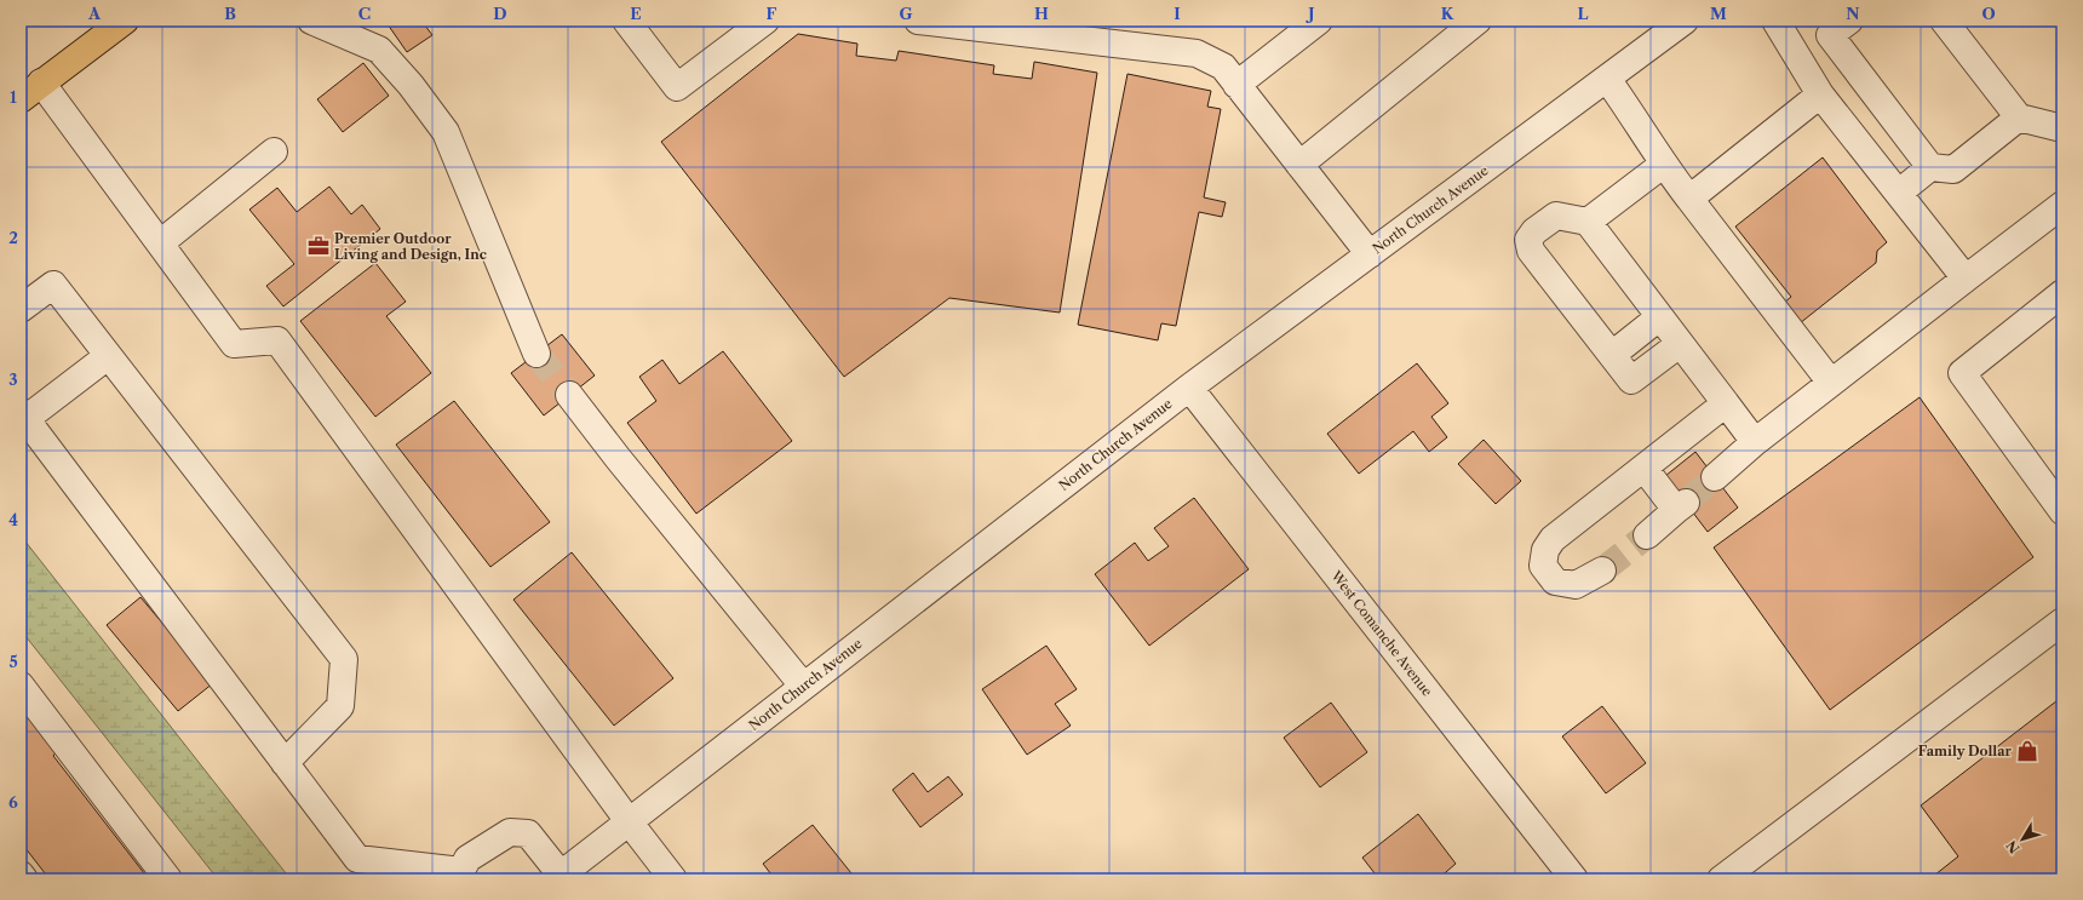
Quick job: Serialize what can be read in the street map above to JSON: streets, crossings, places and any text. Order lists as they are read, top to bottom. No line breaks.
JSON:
{"streets":{"street":["North Church Avenue","West Comanche Avenue"]},"crossings":[["North Church Avenue","West Comanche Avenue"]],"places":{"office":["Premier Outdoor Living and Design, Inc"],"shop":["Family Dollar"]},"north":"bottom left","grid":{"columns":["A","B","C","D","E","F","G","H","I","J","K","L","M","N","O"],"rows":["1","2","3","4","5","6"]}}
